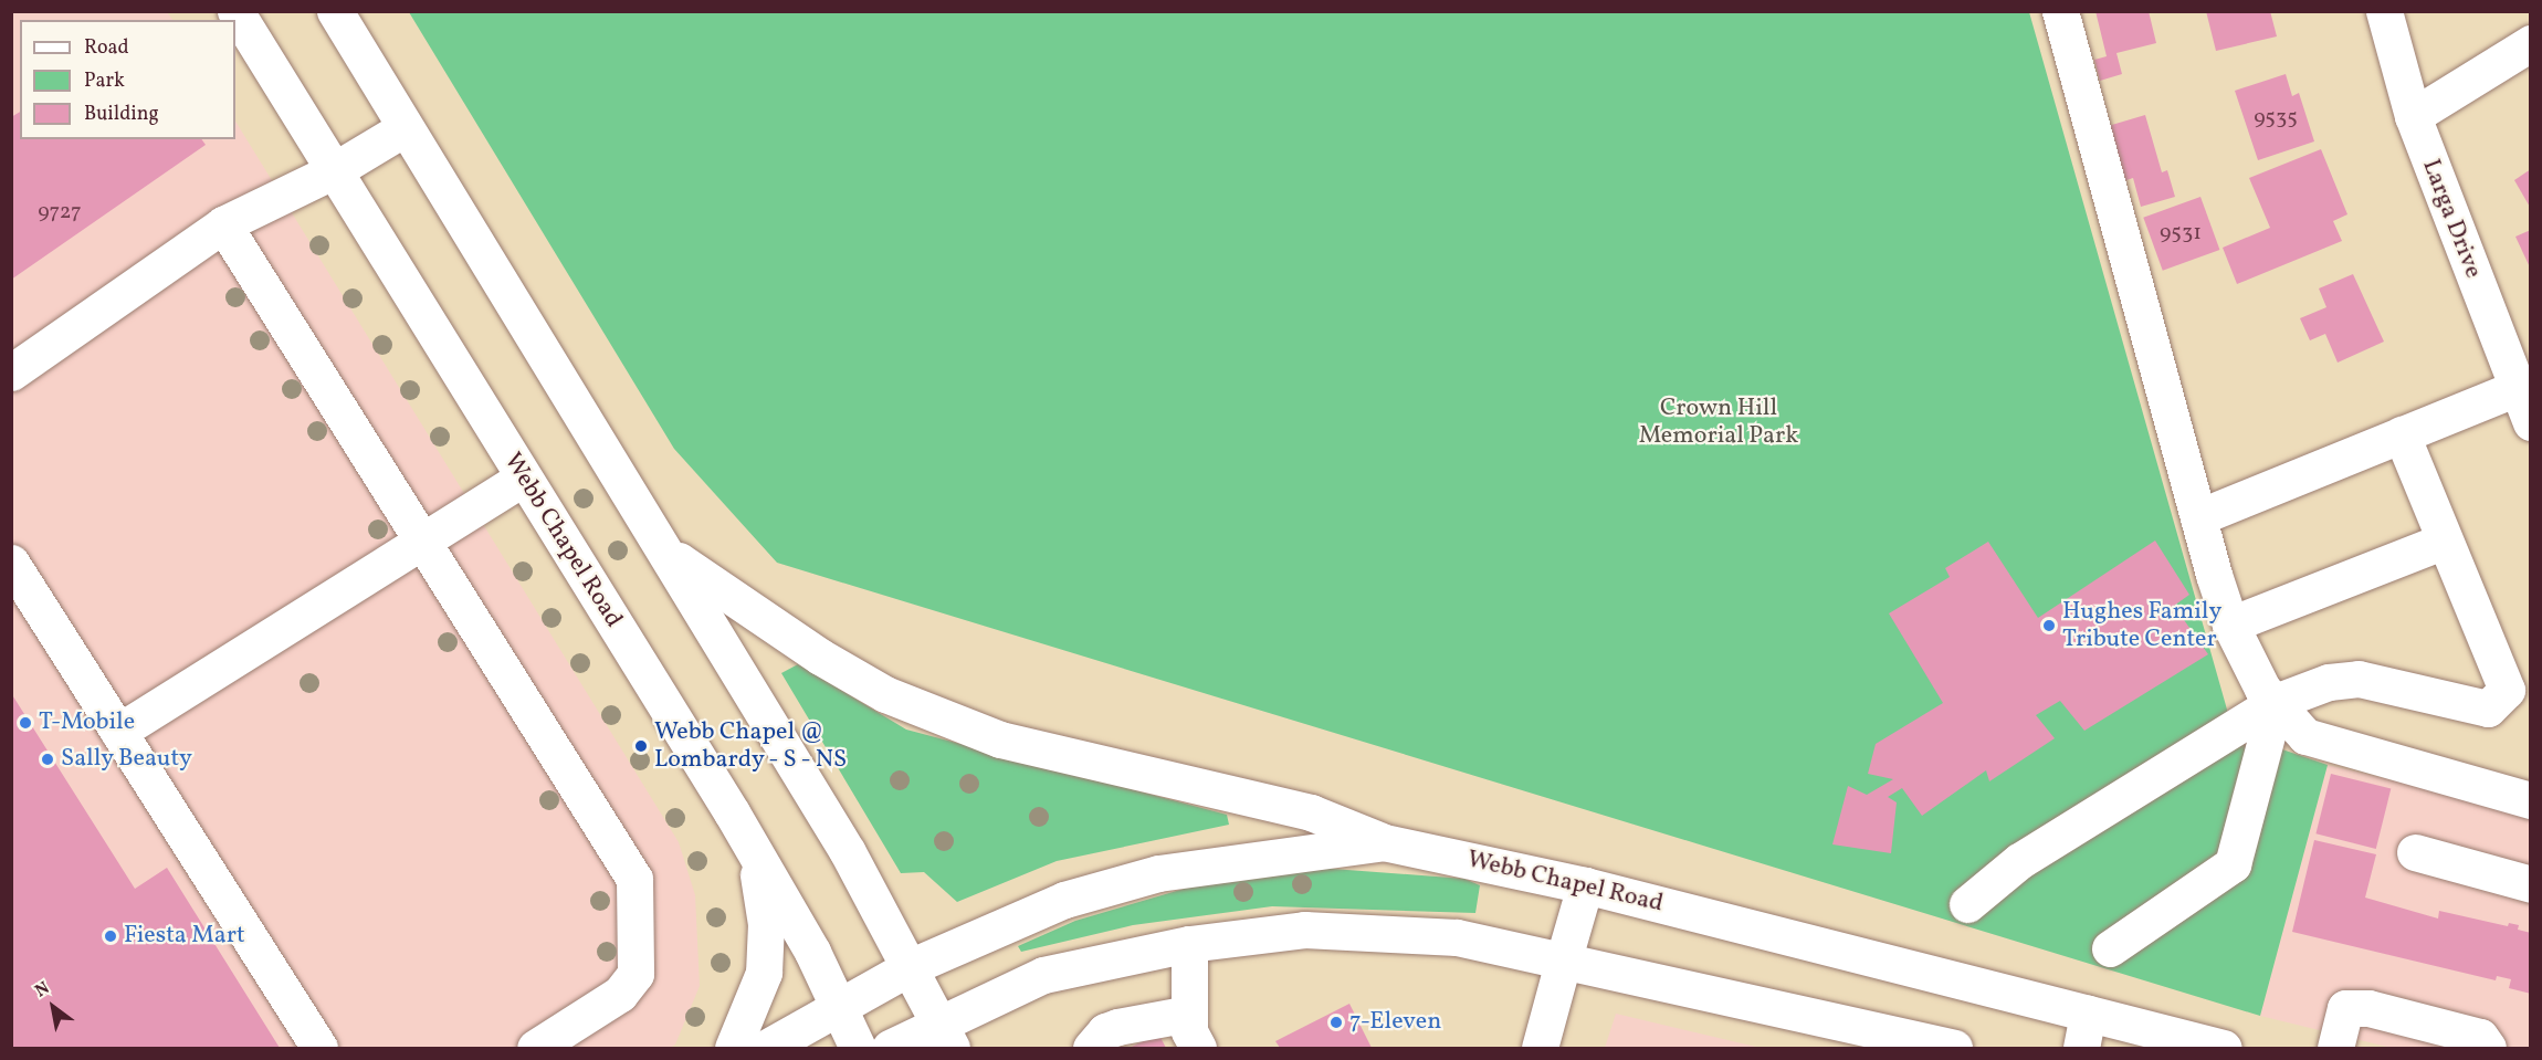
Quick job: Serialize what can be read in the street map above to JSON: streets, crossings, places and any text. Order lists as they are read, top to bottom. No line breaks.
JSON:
{"streets":{"main road":["Larga Drive","Webb Chapel Road"]},"parks":["Crown Hill Memorial Park"],"places":["Hughes Family Tribute Center","T-Mobile","Webb Chapel @ Lombardy - S - NS","Sally Beauty","Fiesta Mart","7-Eleven"],"house_numbers":["9535","9727","9531"],"legend":["Road","Park","Building"],"north":"top left"}
